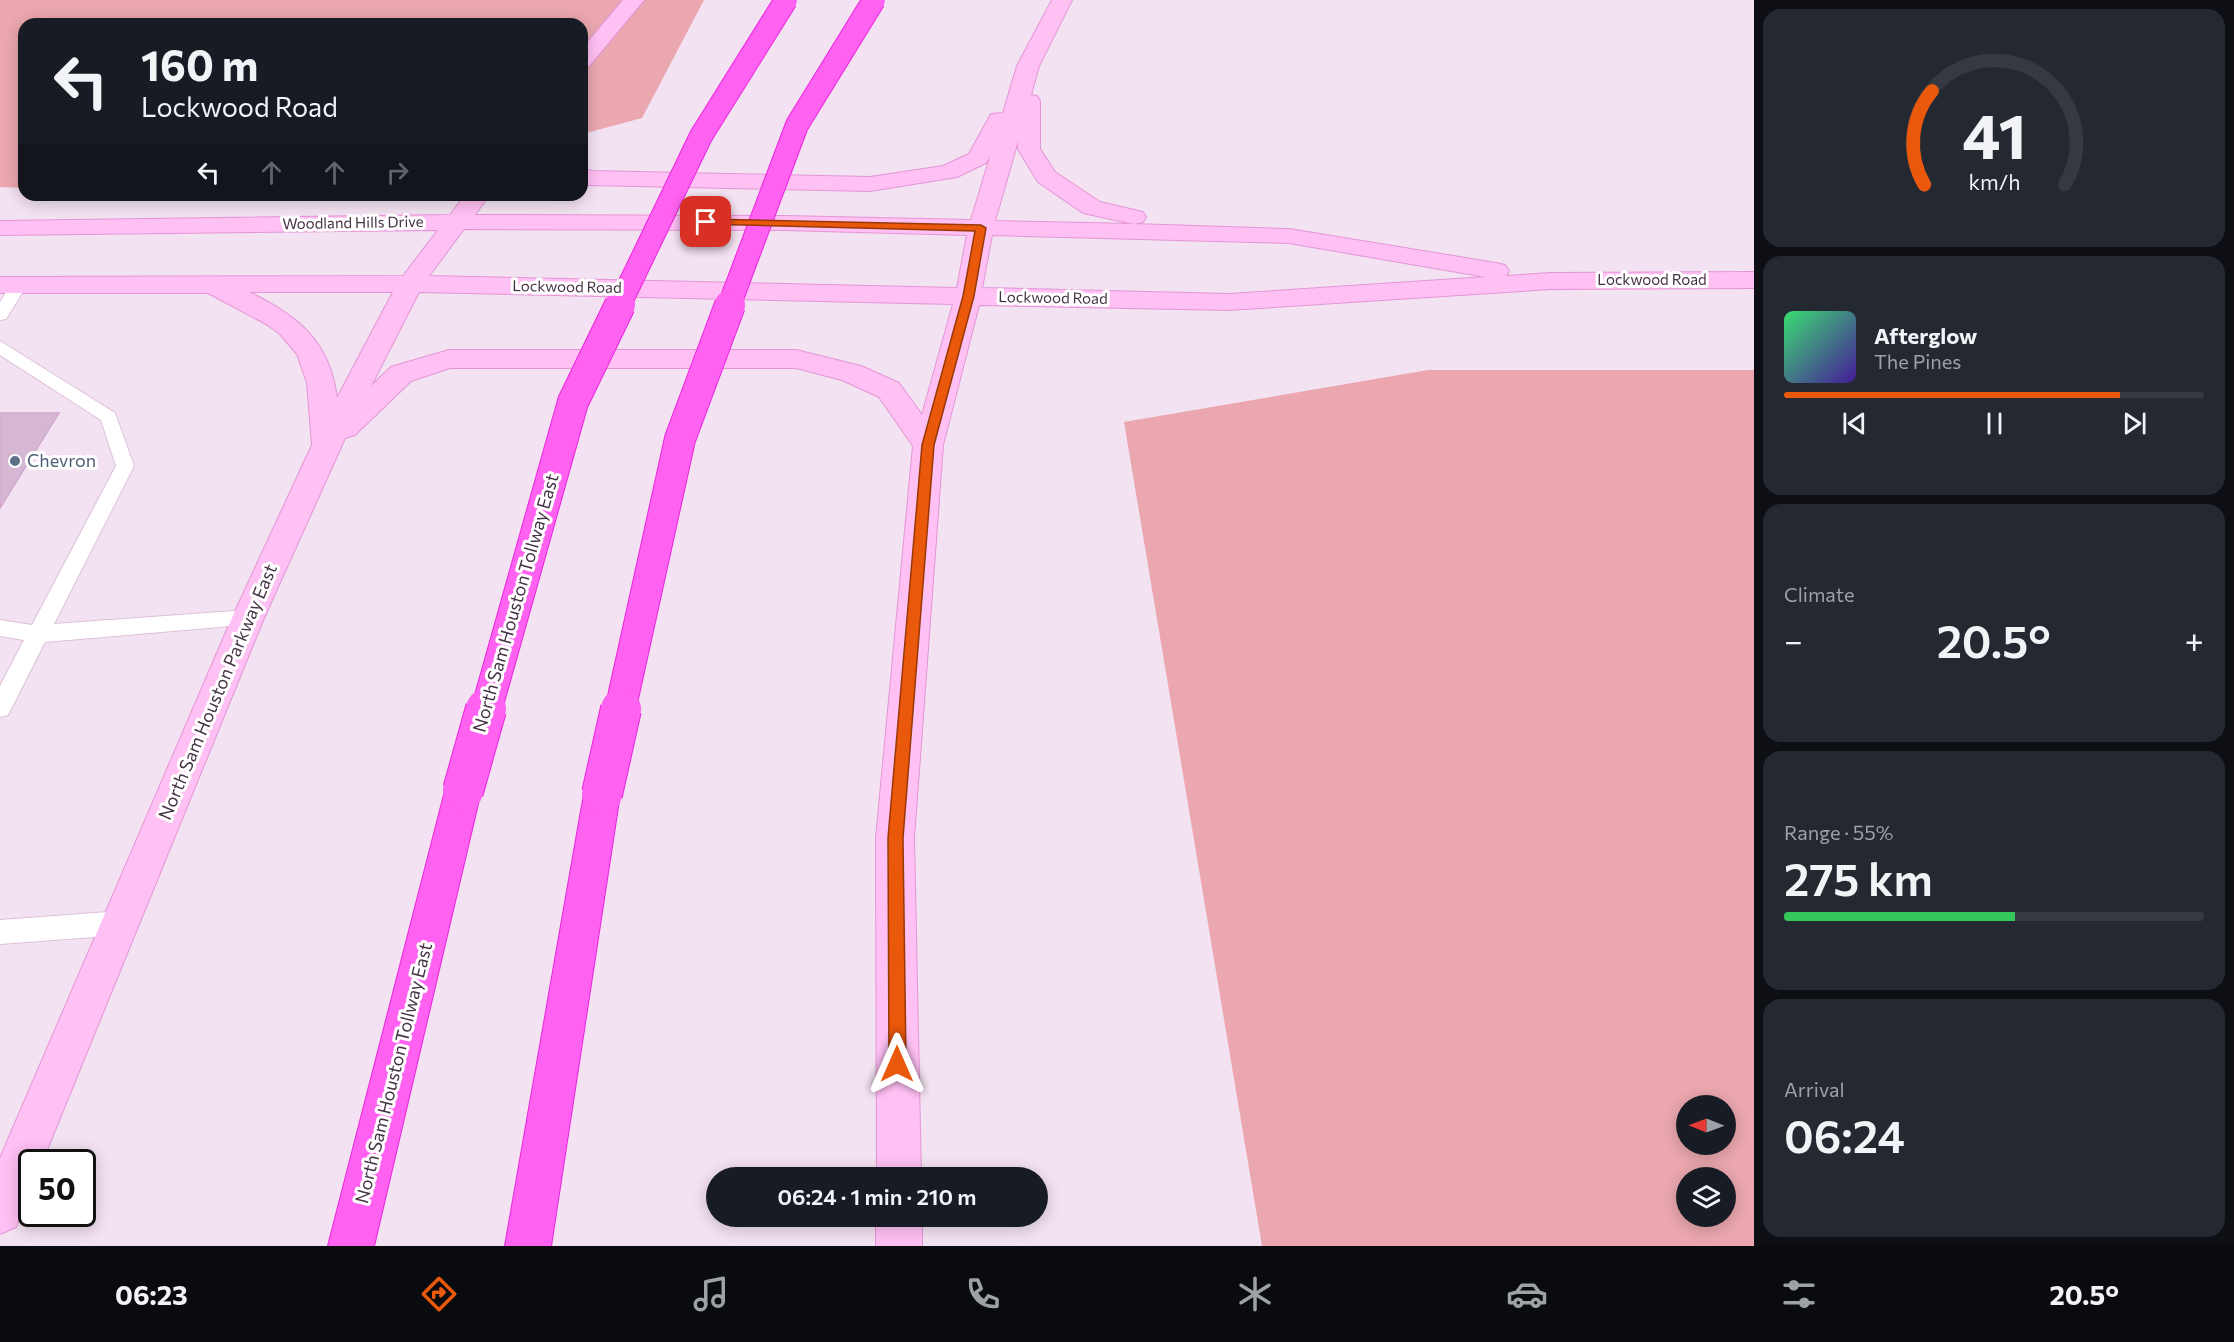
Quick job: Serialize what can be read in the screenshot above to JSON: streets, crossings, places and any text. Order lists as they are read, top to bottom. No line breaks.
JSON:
{"streets":{"highway":["North Sam Houston Tollway East"],"main road":["Woodland Hills Drive","Lockwood Road","North Sam Houston Parkway East"]},"crossings":[["Woodland Hills Drive","Lockwood Road"],["Woodland Hills Drive","North Sam Houston Parkway East"],["Lockwood Road","North Sam Houston Parkway East"]],"places":["Chevron"],"north":"left","page":{"turn":["160 m","Lockwood Road"],"song":["Afterglow","The Pines"],"tile":["Climate",["Range · 55%","275 km"],["Arrival","06:24"]],"heat":["−","20.5°","+"],"limit":"50","trip":"06:24 · 1 min · 210 m","tabs":["06:23","20.5°"],"gauge":["41","km/h"]}}
